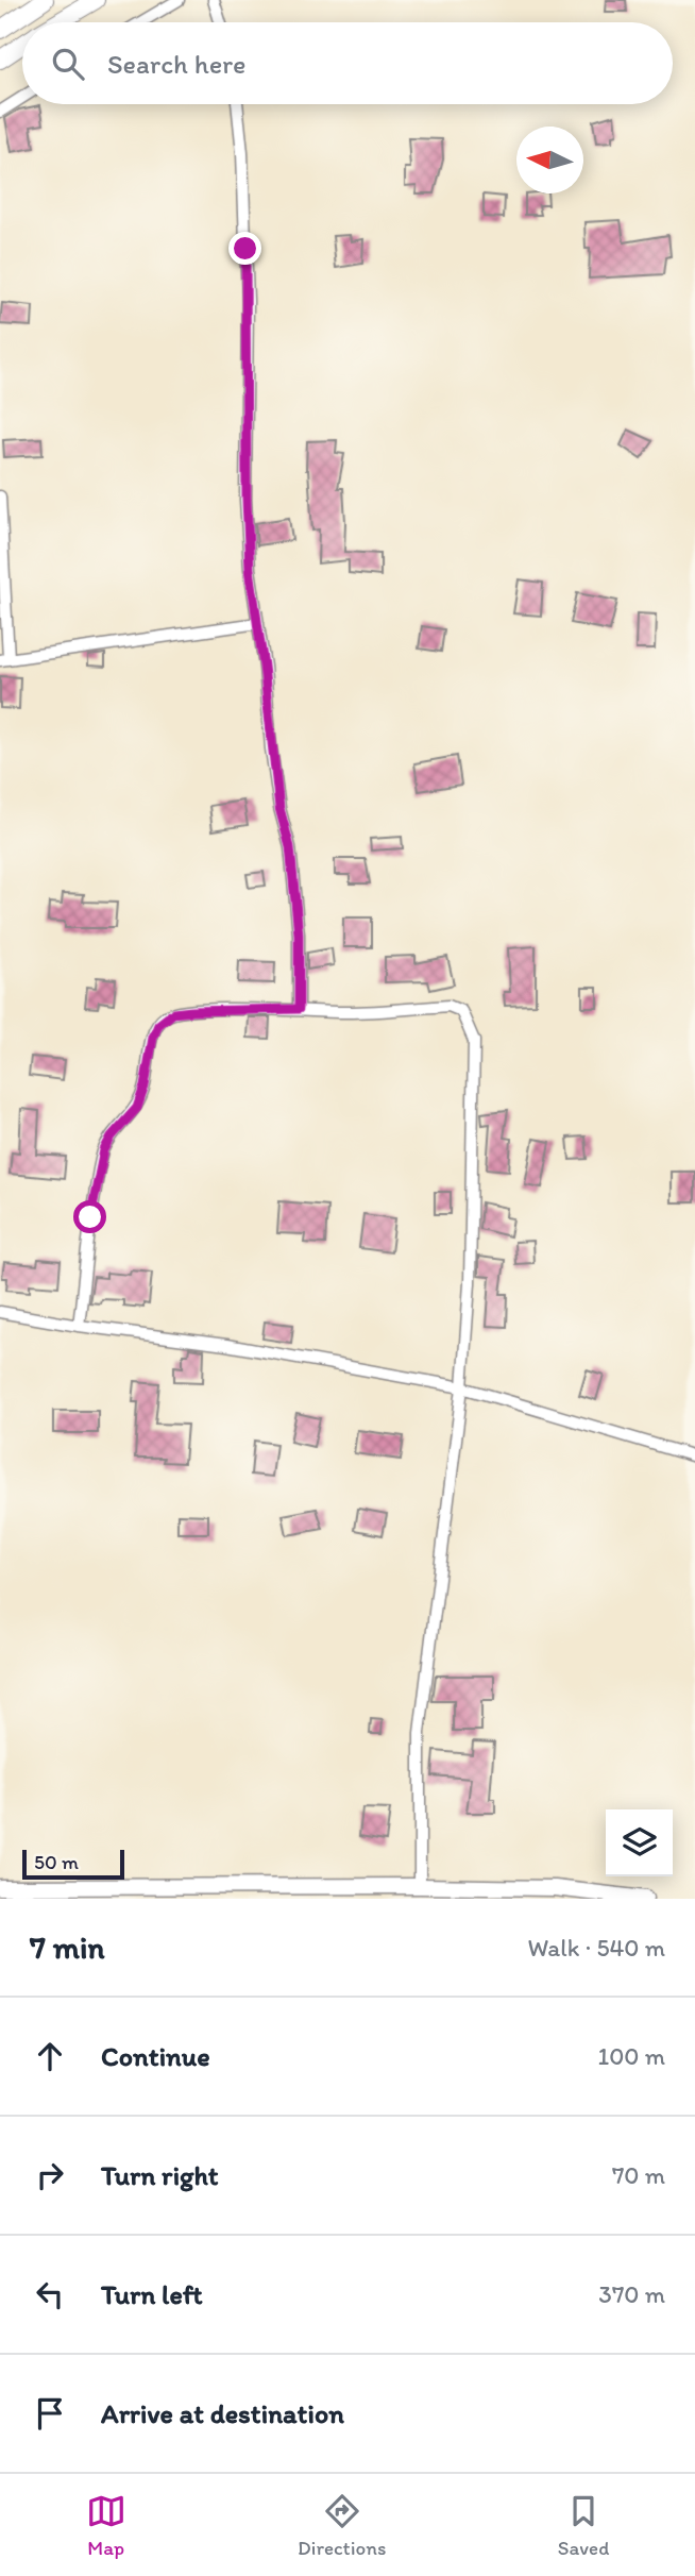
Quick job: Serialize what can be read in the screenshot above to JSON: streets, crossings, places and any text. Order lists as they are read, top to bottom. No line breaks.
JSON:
{"scale_bar":"50 m","north":"left","page":{"search":"Search here","scale":"50 m","heading":["7 min","Walk · 540 m"],"list":[["Continue","100 m"],["Turn right","70 m"],["Turn left","370 m"],"Arrive at destination"],"nav":["Map","Directions","Saved"]}}
